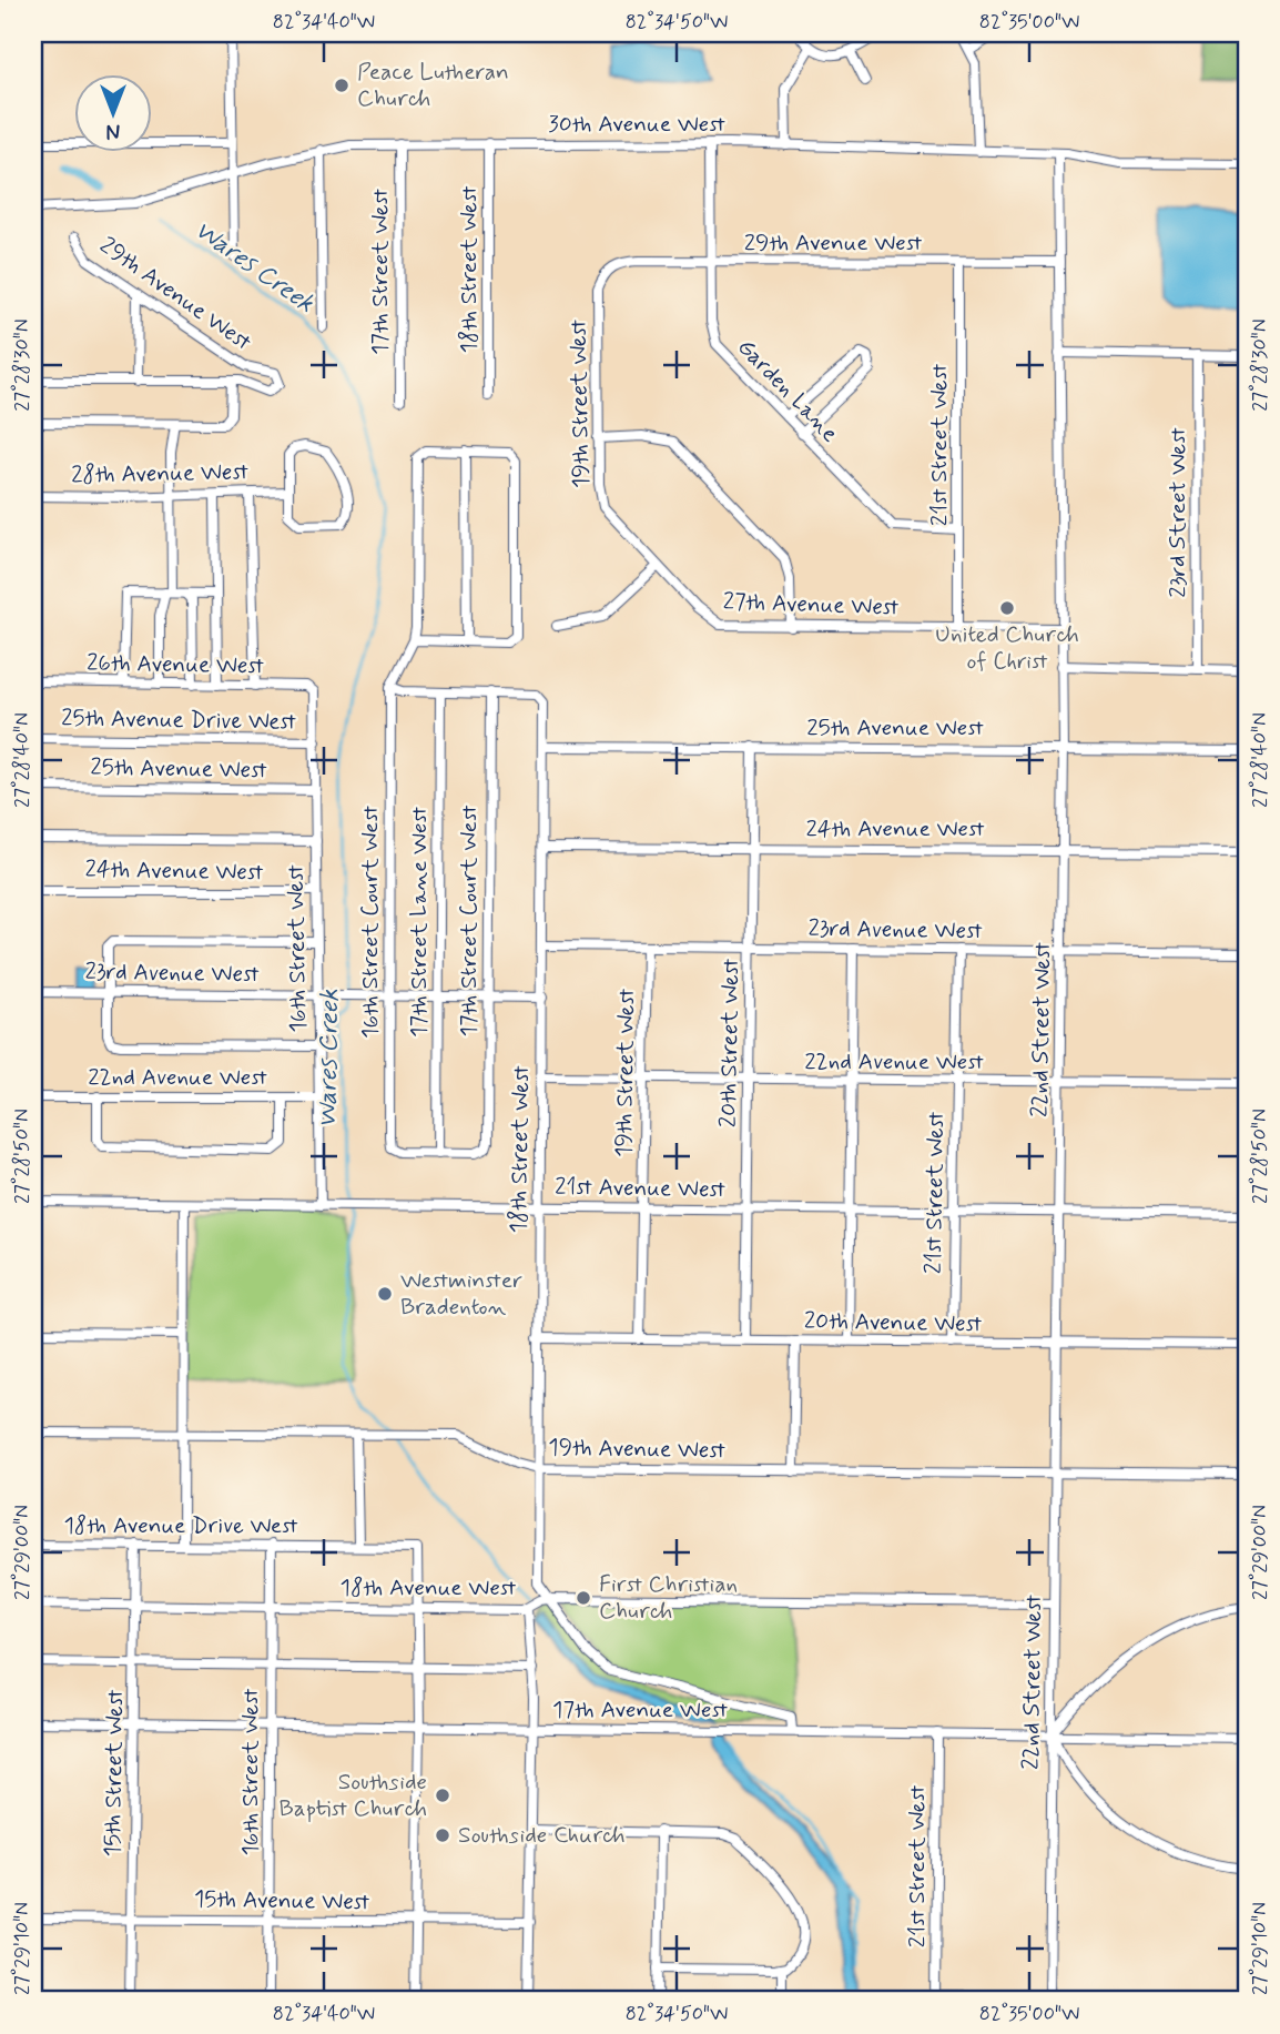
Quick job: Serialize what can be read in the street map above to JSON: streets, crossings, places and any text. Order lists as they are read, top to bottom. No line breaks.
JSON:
{"streets":{"street":["30th Avenue West","29th Avenue West","18th Street West","17th Street West","Garden Lane","19th Street West","21st Street West","28th Avenue West","23rd Street West","27th Avenue West","26th Avenue West","25th Avenue Drive West","25th Avenue West","24th Avenue West","17th Street Court West","16th Street Court West","17th Street Lane West","23rd Avenue West","16th Street West","22nd Street West","20th Street West","22nd Avenue West","21st Avenue West","20th Avenue West","19th Avenue West","18th Avenue Drive West","18th Avenue West","17th Avenue West","15th Street West","15th Avenue West"]},"crossings":[["30th Avenue West","18th Street West"],["30th Avenue West","17th Street West"],["30th Avenue West","Garden Lane"],["30th Avenue West","22nd Street West"],["29th Avenue West","Garden Lane"],["29th Avenue West","19th Street West"],["29th Avenue West","21st Street West"],["29th Avenue West","22nd Street West"],["18th Street West","25th Avenue West"],["18th Street West","24th Avenue West"],["18th Street West","17th Street Court West"],["18th Street West","23rd Avenue West"],["18th Street West","22nd Avenue West"],["18th Street West","21st Avenue West"],["18th Street West","20th Avenue West"],["18th Street West","19th Avenue West"],["18th Street West","18th Avenue West"],["Garden Lane","21st Street West"],["19th Street West","27th Avenue West"],["19th Street West","23rd Avenue West"],["19th Street West","22nd Avenue West"],["19th Street West","21st Avenue West"],["19th Street West","20th Avenue West"],["21st Street West","27th Avenue West"],["21st Street West","23rd Avenue West"],["21st Street West","22nd Avenue West"],["21st Street West","21st Avenue West"],["21st Street West","20th Avenue West"],["21st Street West","17th Avenue West"],["27th Avenue West","22nd Street West"],["26th Avenue West","16th Street West"],["25th Avenue Drive West","16th Street West"],["25th Avenue West","16th Street West"],["25th Avenue West","22nd Street West"],["25th Avenue West","20th Street West"],["24th Avenue West","16th Street West"],["24th Avenue West","22nd Street West"],["24th Avenue West","20th Street West"],["17th Street Court West","16th Street Court West"],["17th Street Court West","17th Street Lane West"],["17th Street Court West","23rd Avenue West"],["16th Street Court West","17th Street Lane West"],["16th Street Court West","23rd Avenue West"],["17th Street Lane West","23rd Avenue West"],["23rd Avenue West","16th Street West"],["23rd Avenue West","22nd Street West"],["23rd Avenue West","20th Street West"],["16th Street West","22nd Avenue West"],["16th Street West","21st Avenue West"],["16th Street West","18th Avenue Drive West"],["16th Street West","18th Avenue West"],["16th Street West","17th Avenue West"],["16th Street West","15th Avenue West"],["22nd Street West","22nd Avenue West"],["22nd Street West","21st Avenue West"],["22nd Street West","20th Avenue West"],["22nd Street West","19th Avenue West"],["22nd Street West","18th Avenue West"],["22nd Street West","17th Avenue West"],["20th Street West","22nd Avenue West"],["20th Street West","21st Avenue West"],["20th Street West","20th Avenue West"],["18th Avenue Drive West","18th Avenue West"],["18th Avenue Drive West","15th Street West"],["18th Avenue West","15th Street West"],["17th Avenue West","15th Street West"],["15th Street West","15th Avenue West"]],"water":["Wares Creek"],"places":["Peace Lutheran Church","United Church of Christ","Westminster Bradenton","First Christian Church","Southside Baptist Church","Southside Church"],"north":"bottom","coordinates":["82°34'40\"W","82°34'50\"W","82°35'00\"W","27°28'30\"N","27°28'40\"N","27°28'50\"N","27°29'00\"N","27°29'10\"N"]}
